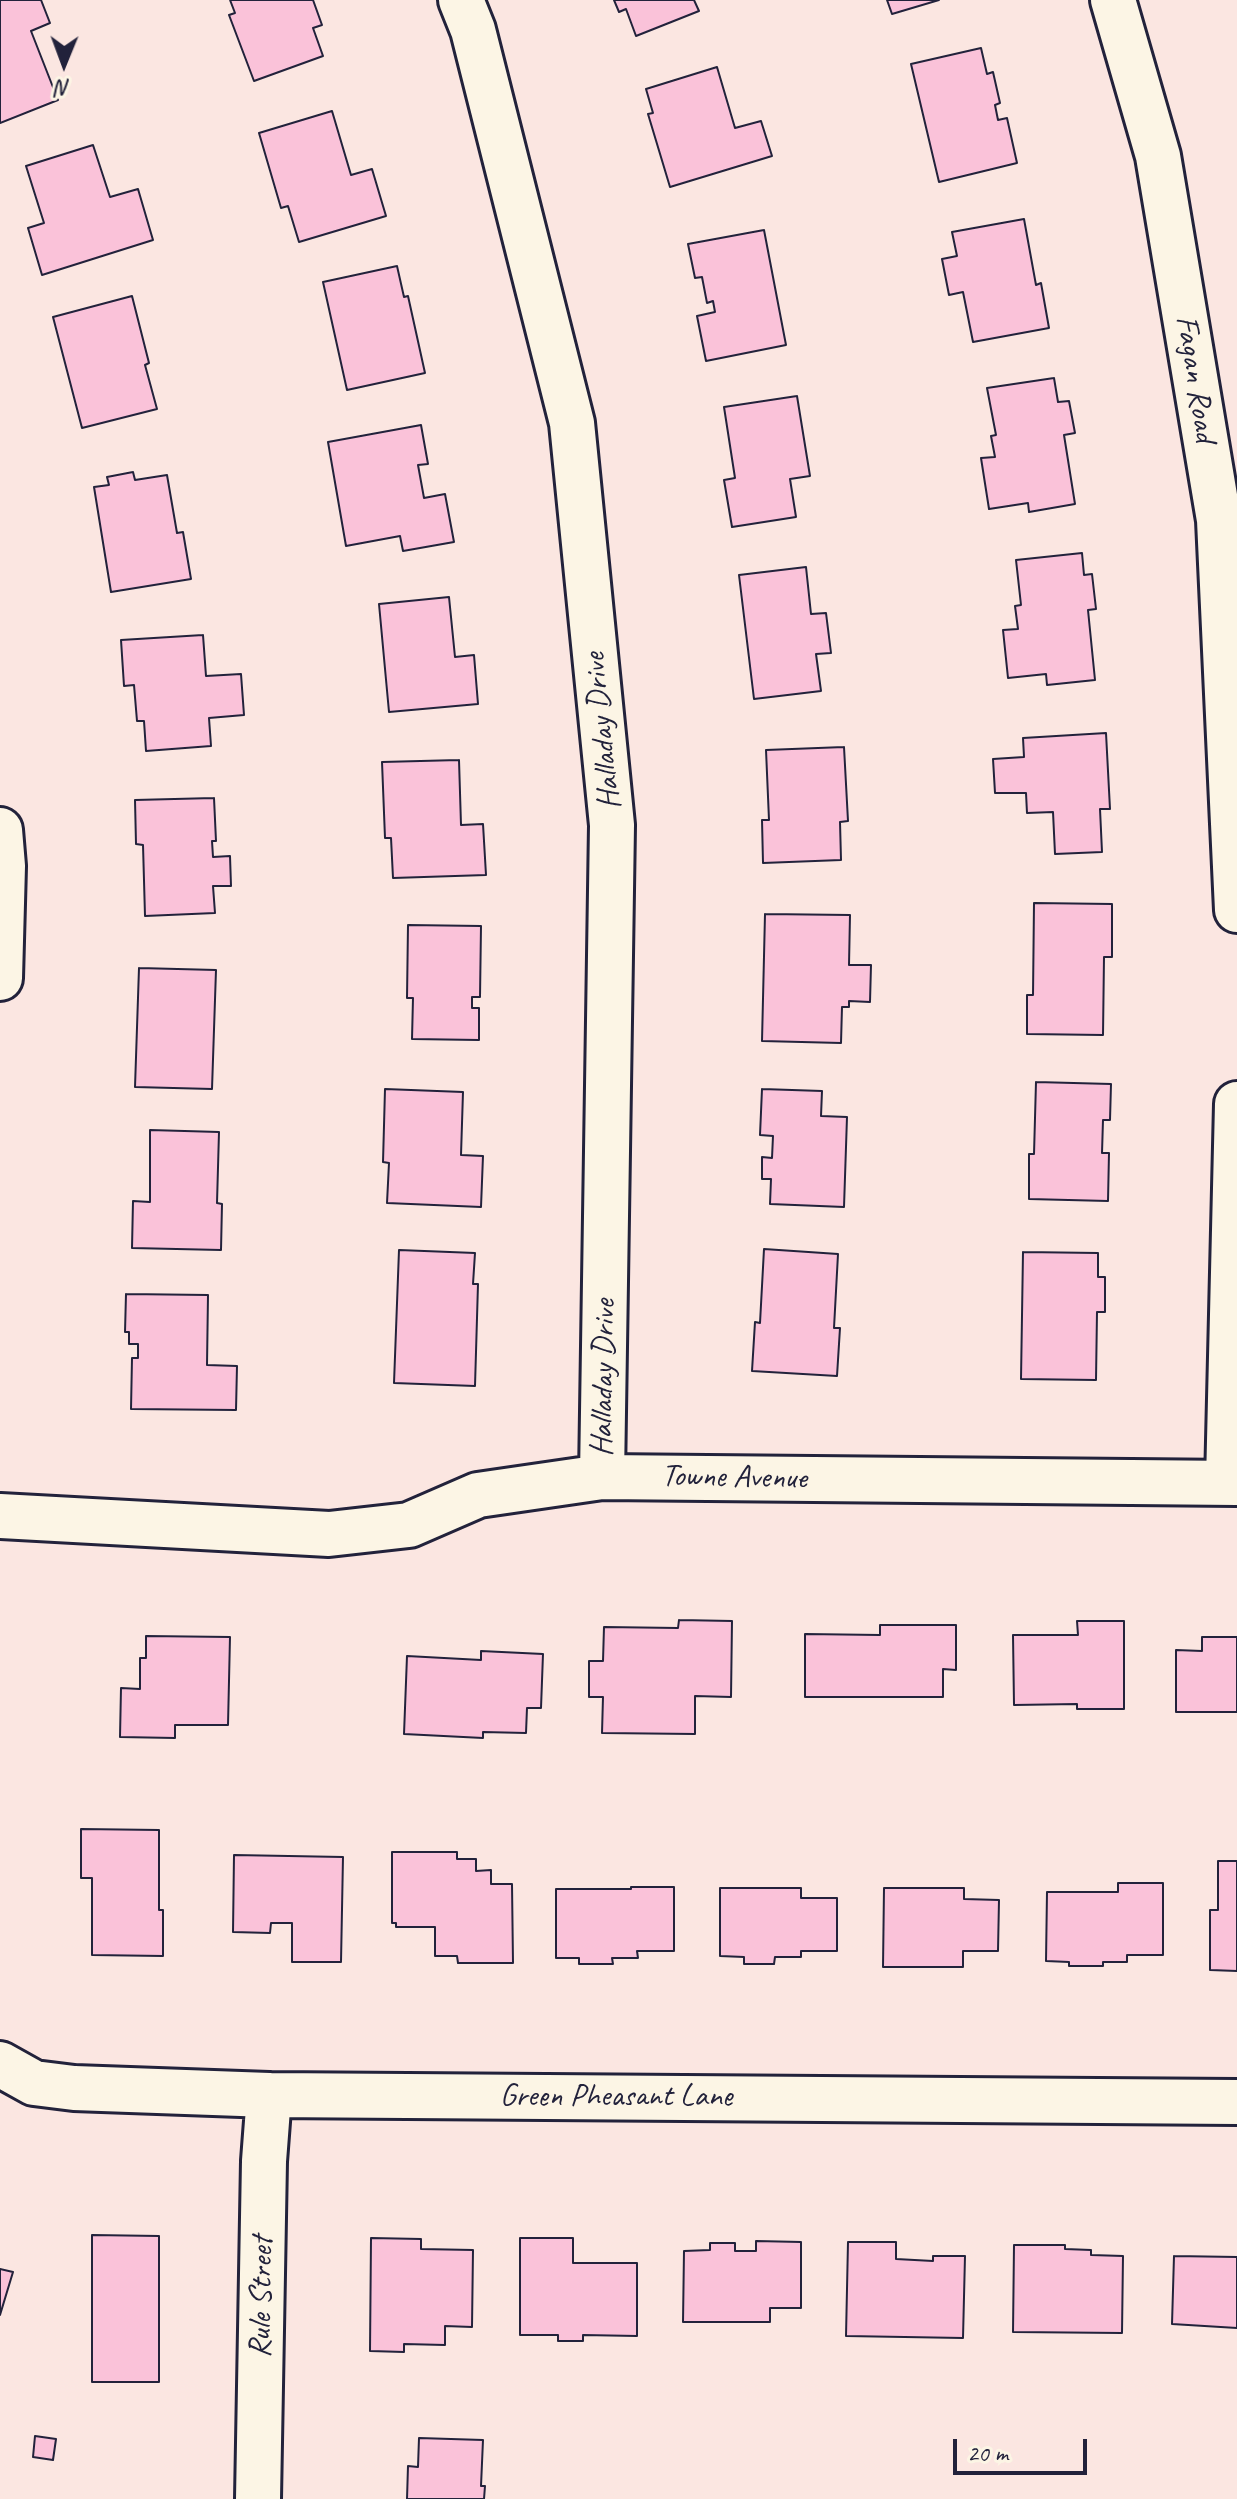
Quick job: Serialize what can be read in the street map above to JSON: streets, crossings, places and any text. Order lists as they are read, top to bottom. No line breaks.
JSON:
{"streets":{"street":["Fagan Road","Halladay Drive","Towne Avenue","Green Pheasant Lane","Rule Street"]},"crossings":[["Halladay Drive","Towne Avenue"],["Green Pheasant Lane","Rule Street"]],"scale_bar":"20 m","north":"bottom"}
